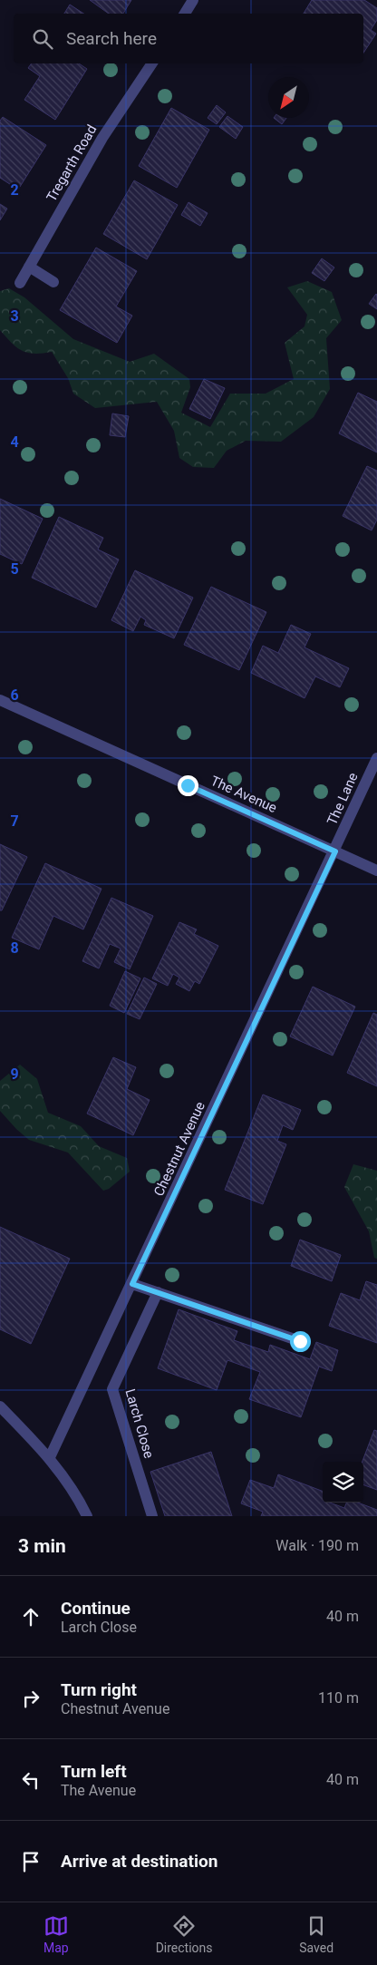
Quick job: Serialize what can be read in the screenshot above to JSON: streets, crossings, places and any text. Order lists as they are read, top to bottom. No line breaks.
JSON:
{"streets":{"street":["Tregarth Road","The Avenue","The Lane","Chestnut Avenue","Larch Close"]},"crossings":[["The Avenue","The Lane"],["The Avenue","Chestnut Avenue"],["The Lane","Chestnut Avenue"]],"north":"bottom left","page":{"search":"Search here","heading":["3 min","Walk · 190 m"],"list":[["Continue","Larch Close","40 m"],["Turn right","Chestnut Avenue","110 m"],["Turn left","The Avenue","40 m"],"Arrive at destination"],"nav":["Map","Directions","Saved"]},"grid":{"rows":["2","3","4","5","6","7","8","9"]}}
